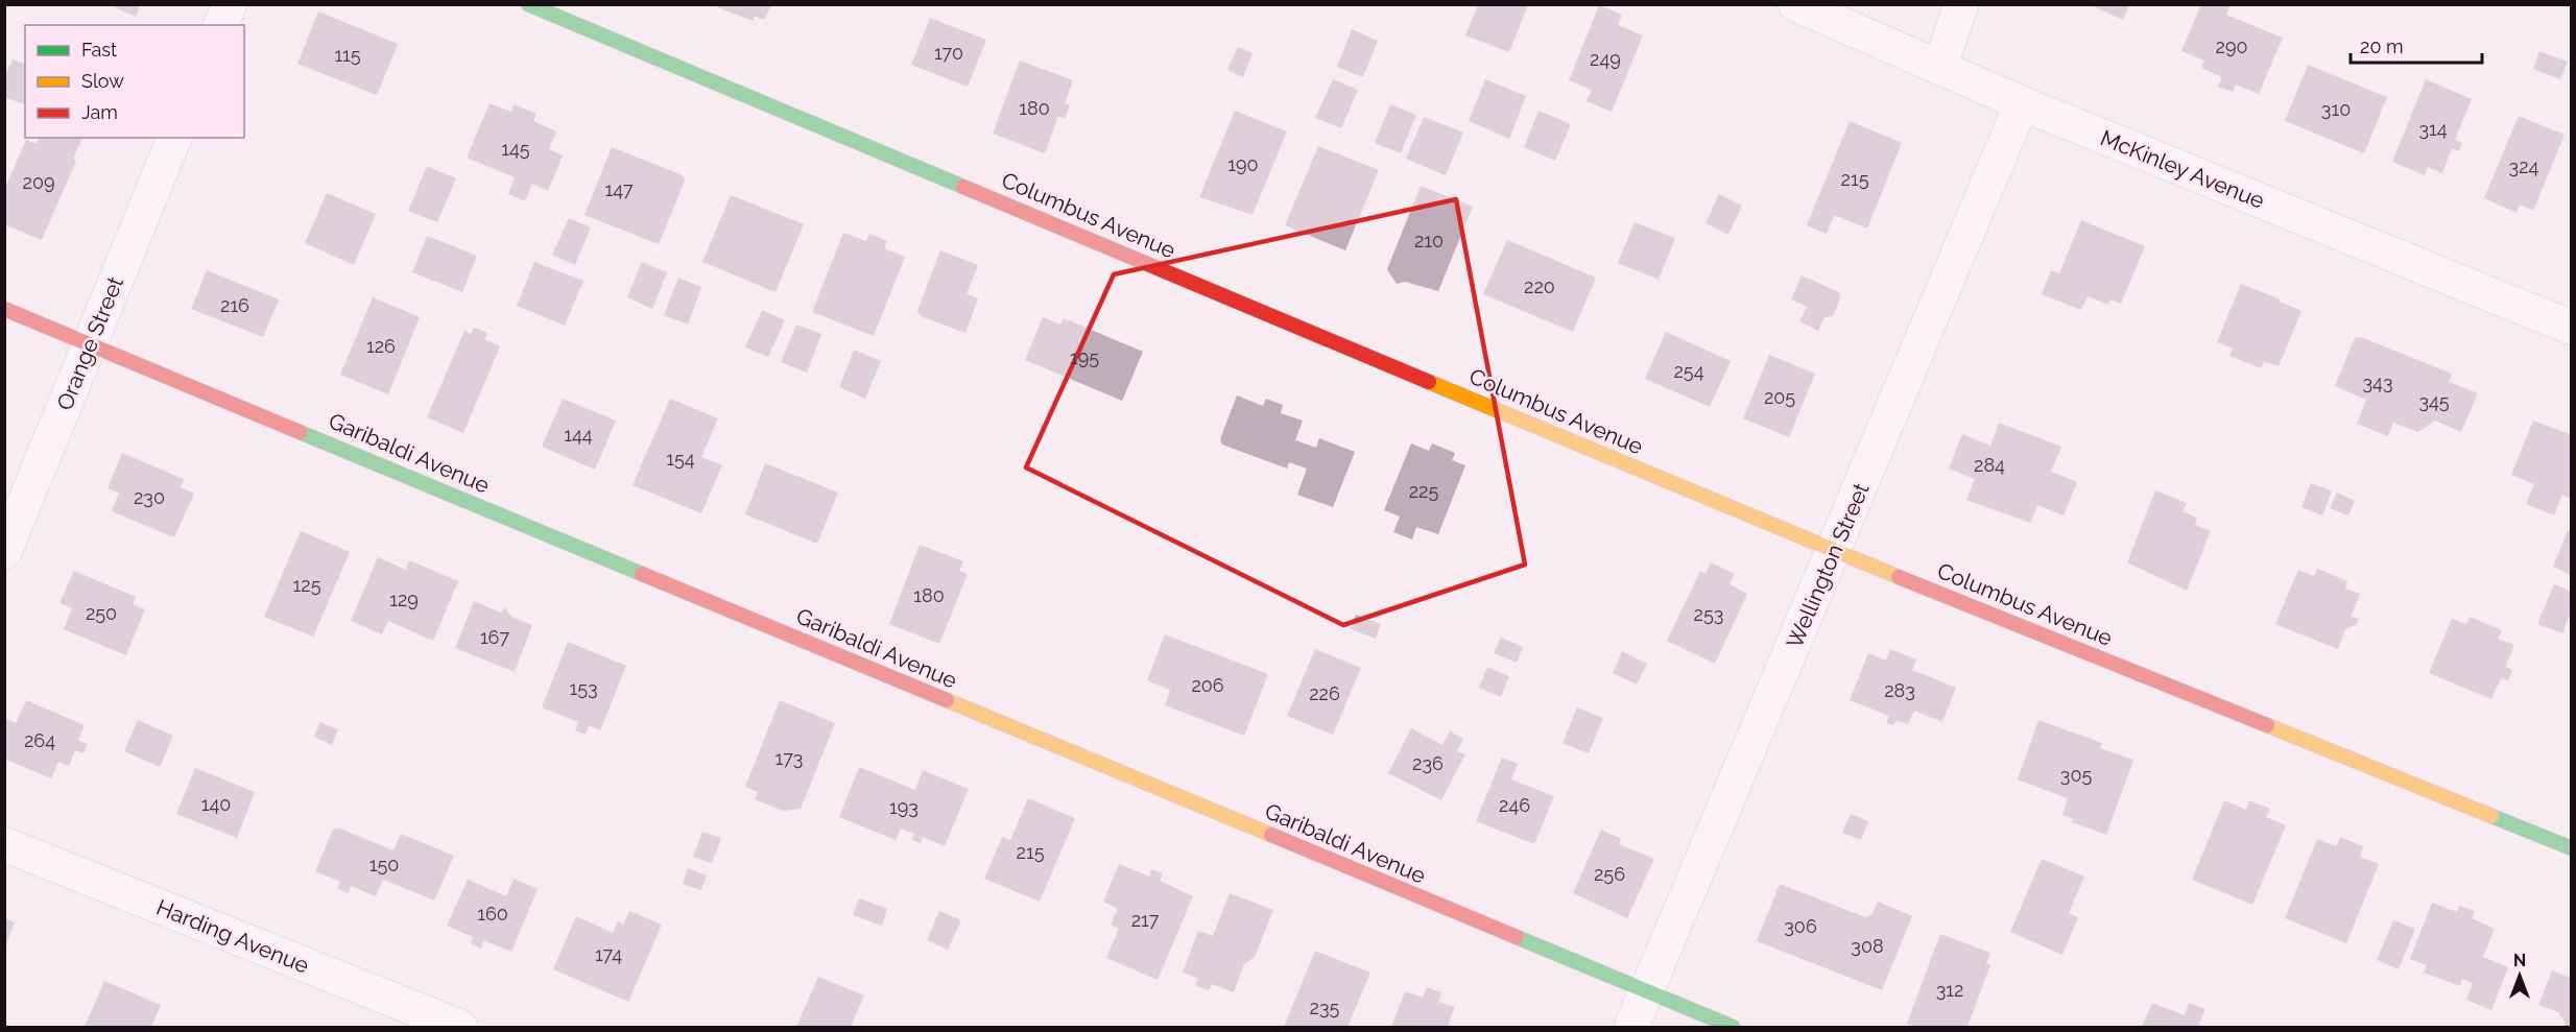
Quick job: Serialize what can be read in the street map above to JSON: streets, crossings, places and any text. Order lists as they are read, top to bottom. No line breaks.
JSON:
{"streets":{"street":["McKinley Avenue","Columbus Avenue","Orange Street","Garibaldi Avenue","Wellington Street","Harding Avenue"]},"crossings":[["McKinley Avenue","Wellington Street"],["Columbus Avenue","Wellington Street"],["Orange Street","Garibaldi Avenue"],["Garibaldi Avenue","Wellington Street"]],"house_numbers":["290","170","115","249","180","310","314","145","190","324","215","209","147","210","220","216","126","195","254","343","205","345","144","154","284","225","230","125","180","129","250","253","167","206","153","283","226","264","173","236","305","140","246","193","215","150","256","160","217","306","308","174","312","235"],"legend":["Fast","Slow","Jam"],"scale_bar":"20 m","north":"top"}
